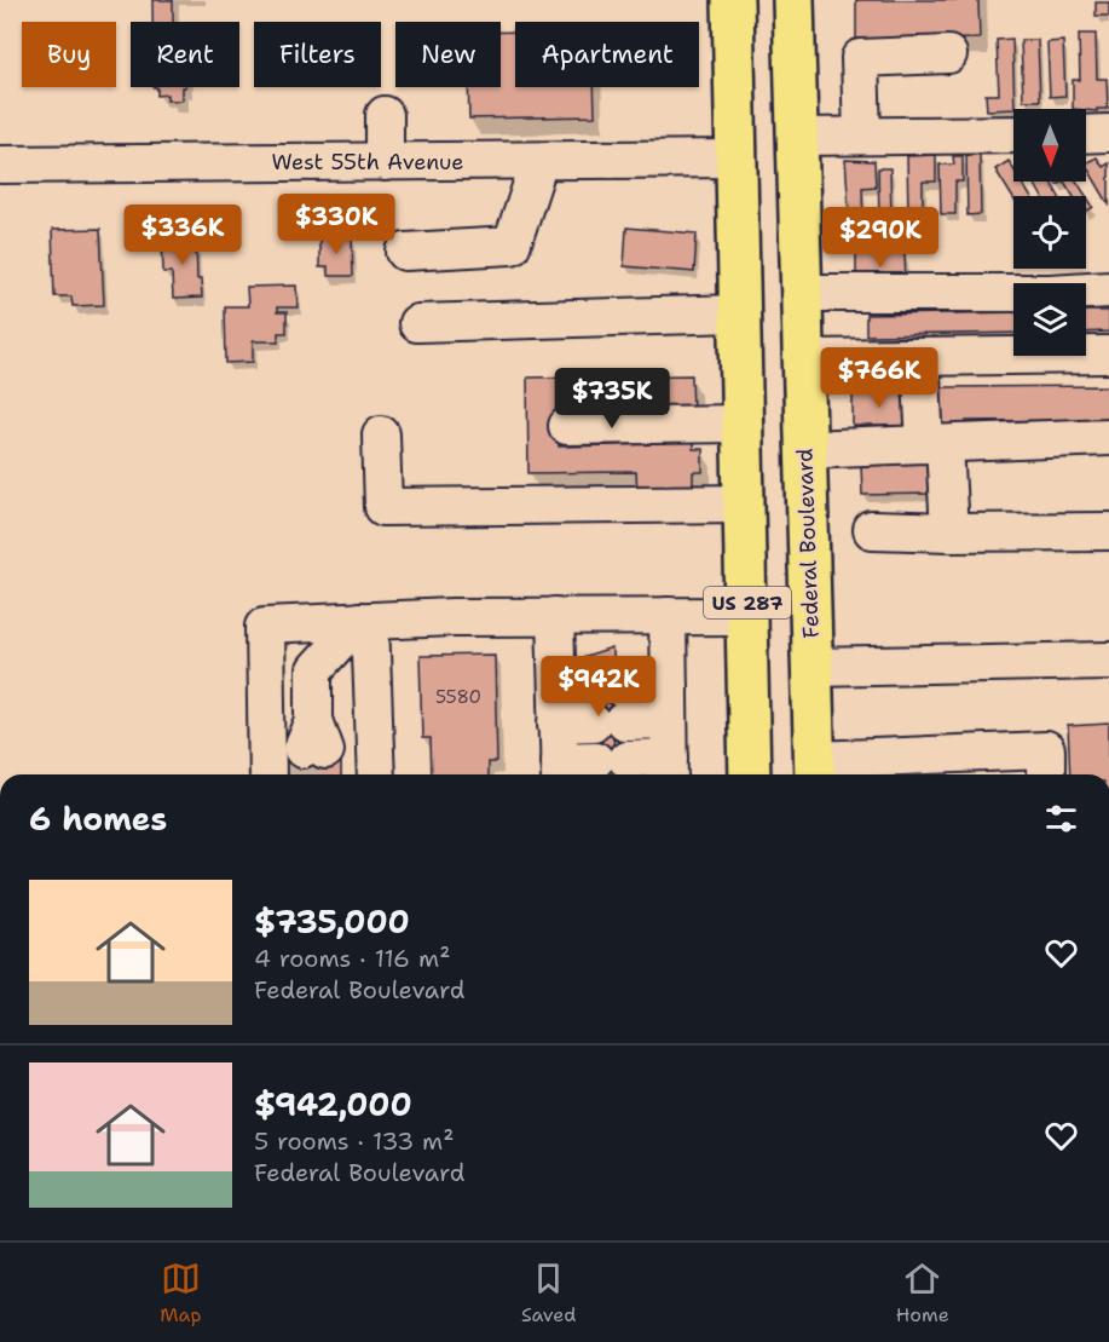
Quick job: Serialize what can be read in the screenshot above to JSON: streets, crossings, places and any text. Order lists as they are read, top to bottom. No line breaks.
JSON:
{"streets":{"main road":["Federal Boulevard","US 287"],"street":["West 55th Avenue"]},"crossings":[["West 55th Avenue","US 287"]],"house_numbers":["5580"],"north":"bottom","page":{"chip":["Buy","Rent","Filters","New","Apartment"],"price":["$330K","$336K","$290K","$766K","$735K","$942K"],"heading":"6 homes","list":[{"name":"$735,000","note":"4 rooms · 116 m² · Federal Boulevard"},{"name":"$942,000","note":"5 rooms · 133 m² · Federal Boulevard"}],"tabs":["Map","Saved","Home"]}}
